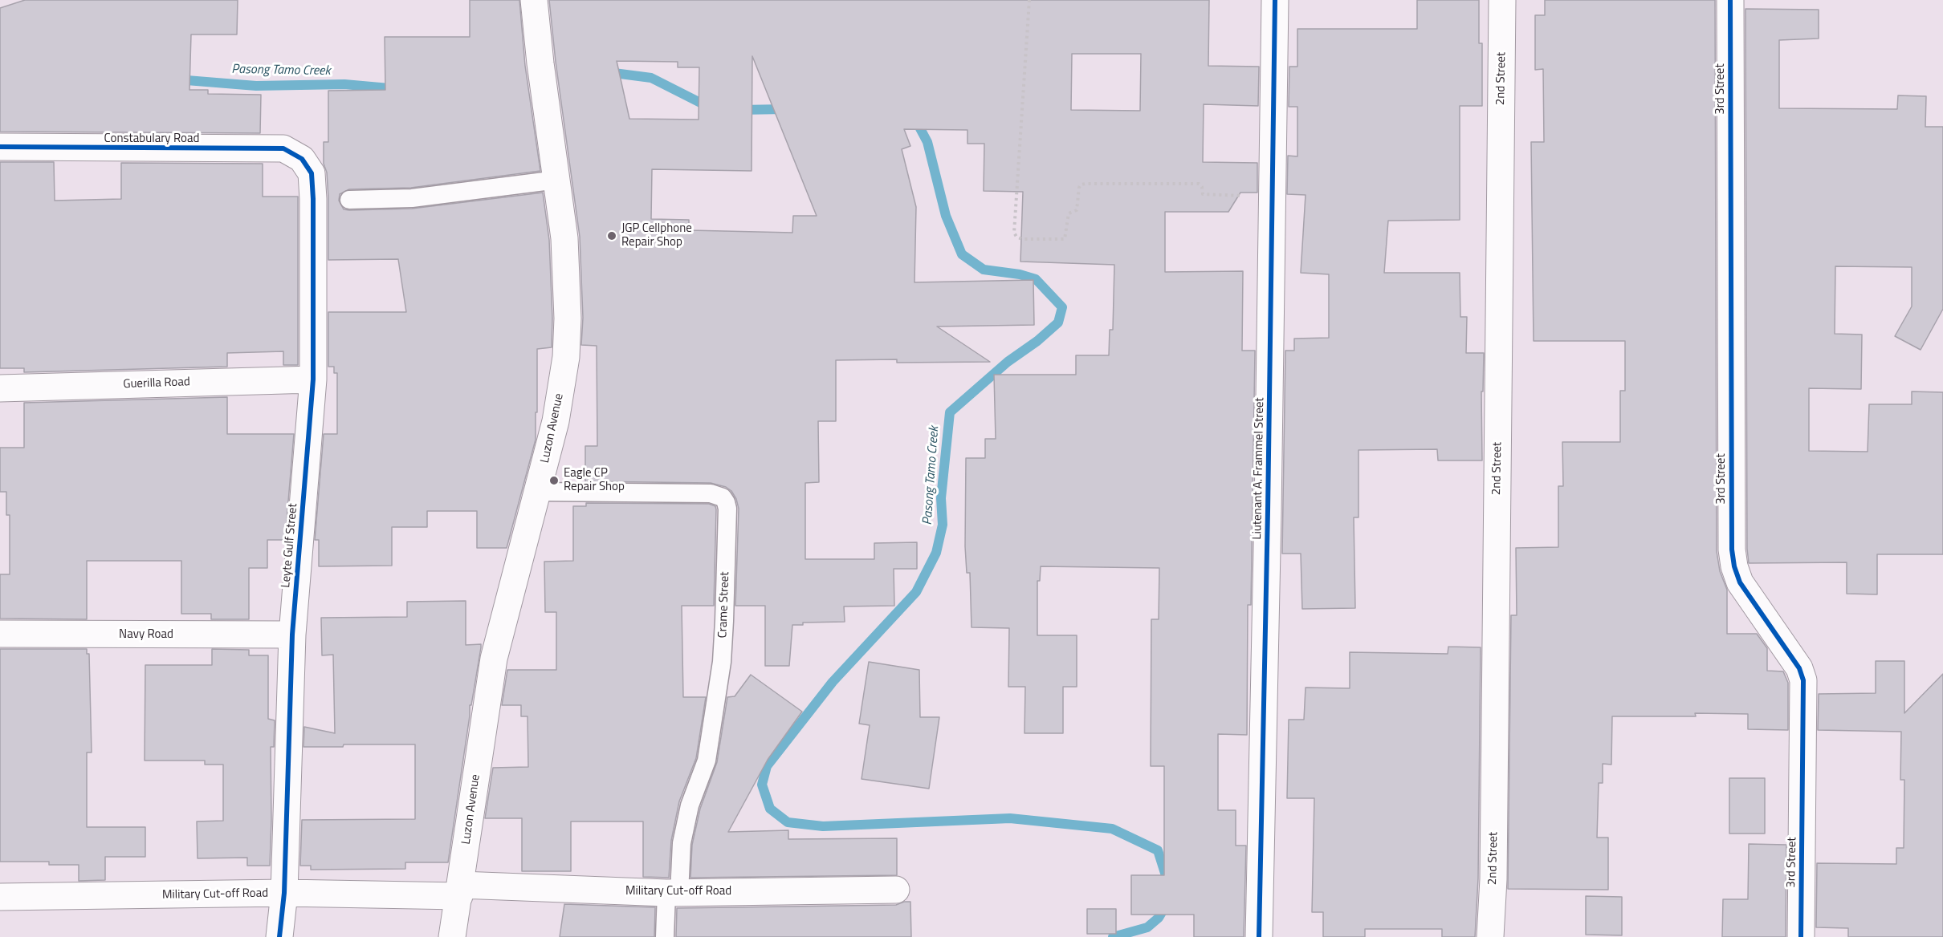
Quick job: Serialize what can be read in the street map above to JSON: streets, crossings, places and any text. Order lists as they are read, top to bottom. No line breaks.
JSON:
{"streets":{"street":["2nd Street","3rd Street","Constabulary Road","Guerilla Road","Luzon Avenue","Liutenant A. Frammel Street","Leyte Gulf Street","Navy Road","Military Cut-off Road"],"lane":["Crame Street"]},"crossings":[["Constabulary Road","Leyte Gulf Street"],["Guerilla Road","Leyte Gulf Street"],["Luzon Avenue","Crame Street"],["Luzon Avenue","Military Cut-off Road"],["Leyte Gulf Street","Navy Road"],["Leyte Gulf Street","Military Cut-off Road"],["Crame Street","Military Cut-off Road"]],"water":["Pasong Tamo Creek"],"places":["JGP Cellphone Repair Shop","Eagle CP Repair Shop"]}
